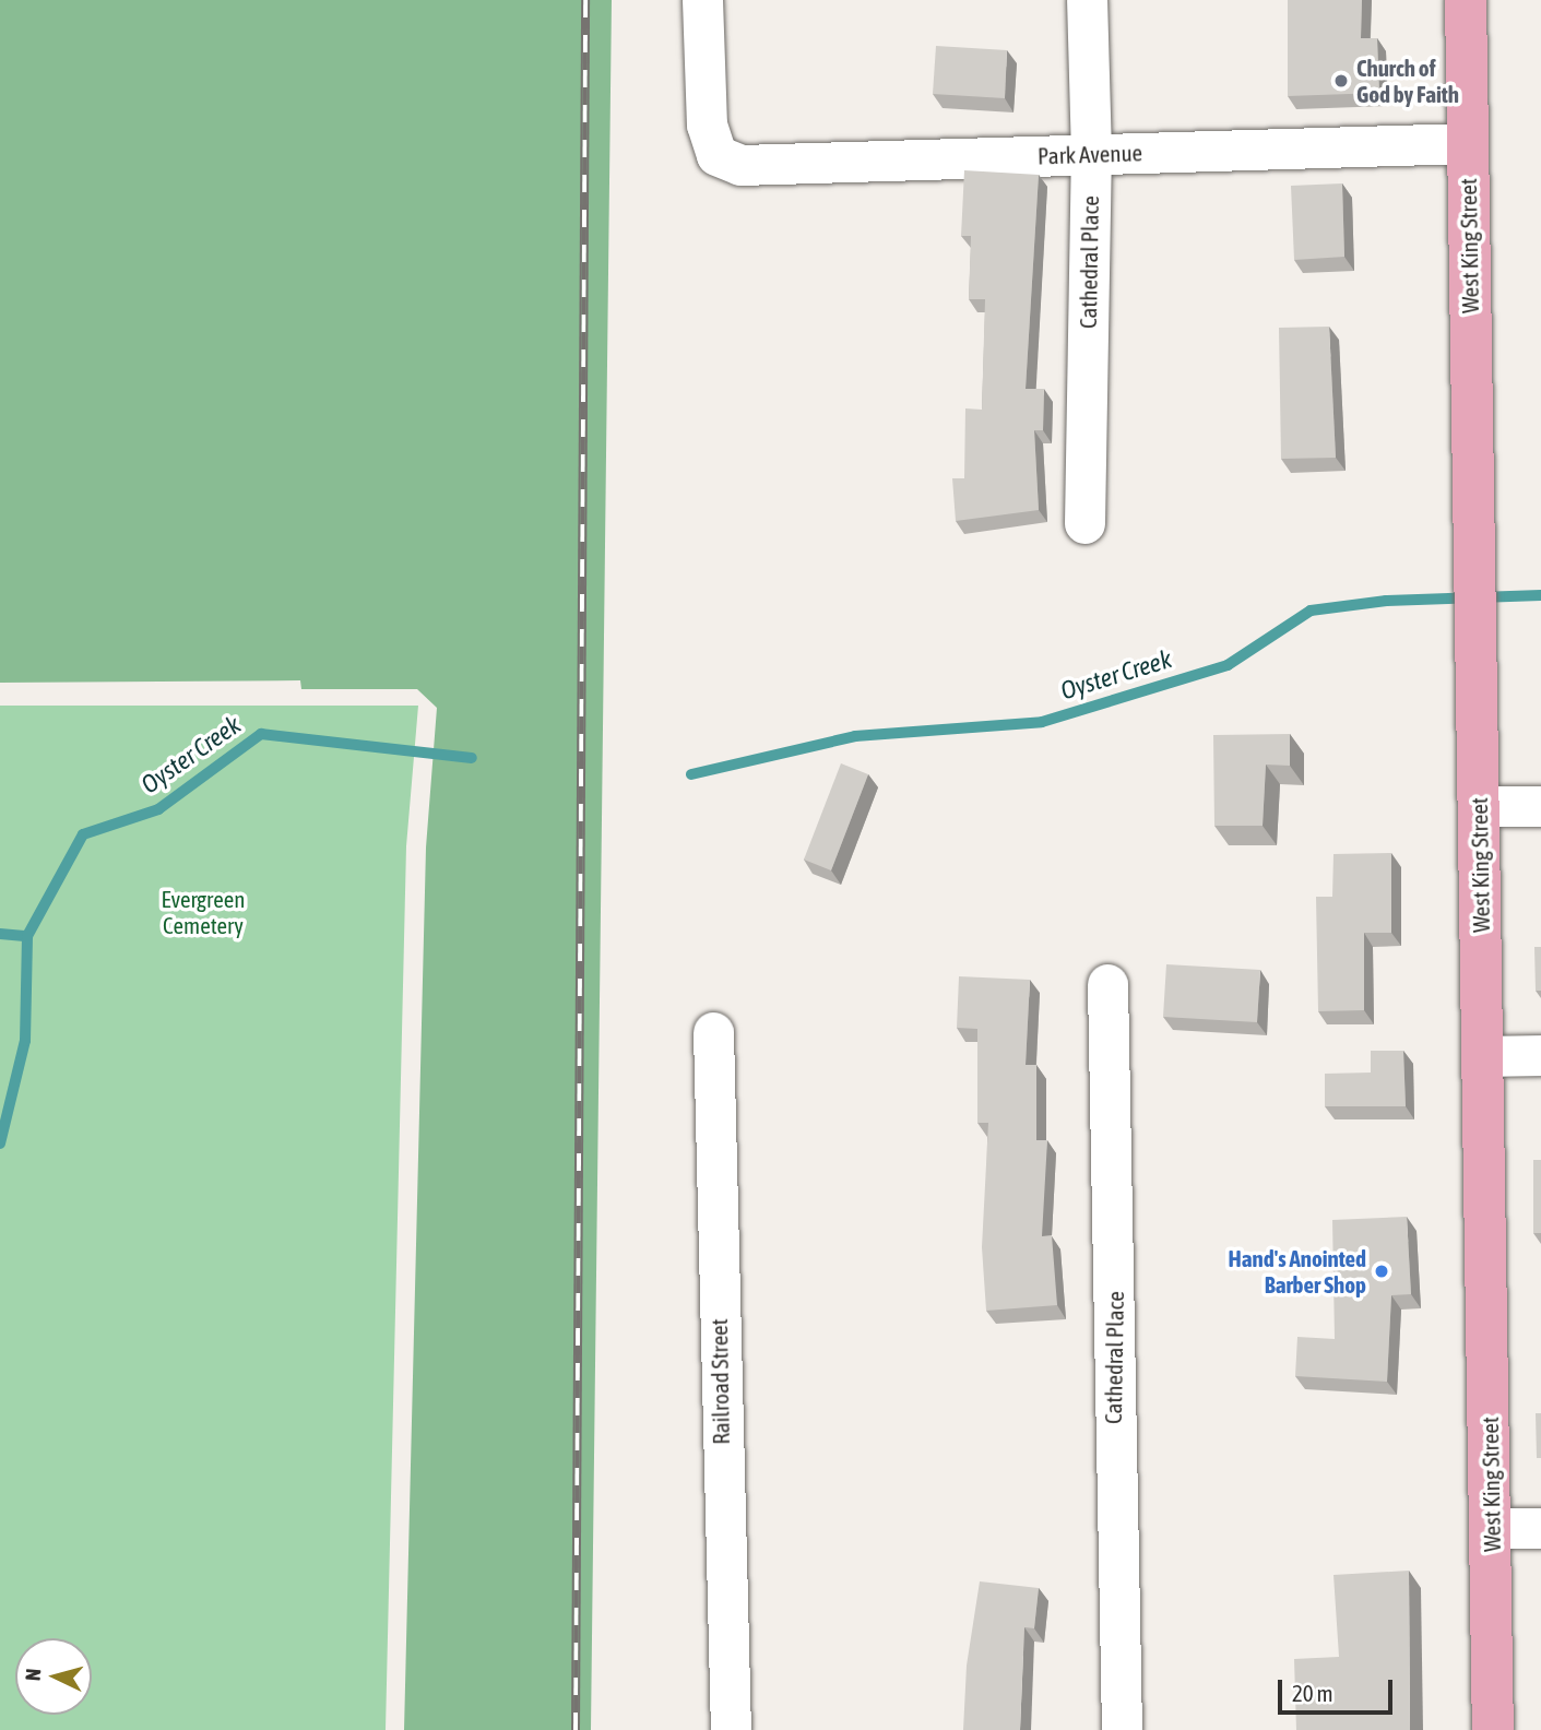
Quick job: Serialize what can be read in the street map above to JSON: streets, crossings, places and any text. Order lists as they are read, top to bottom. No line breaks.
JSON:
{"streets":{"main road":["West King Street"],"street":["Park Avenue","Cathedral Place","Railroad Street"]},"crossings":[["Park Avenue","West King Street"],["Park Avenue","Cathedral Place"]],"water":["Oyster Creek"],"parks":["Evergreen Cemetery"],"places":["Church of God by Faith","Hand's Anointed Barber Shop"],"scale_bar":"20 m","north":"left"}
